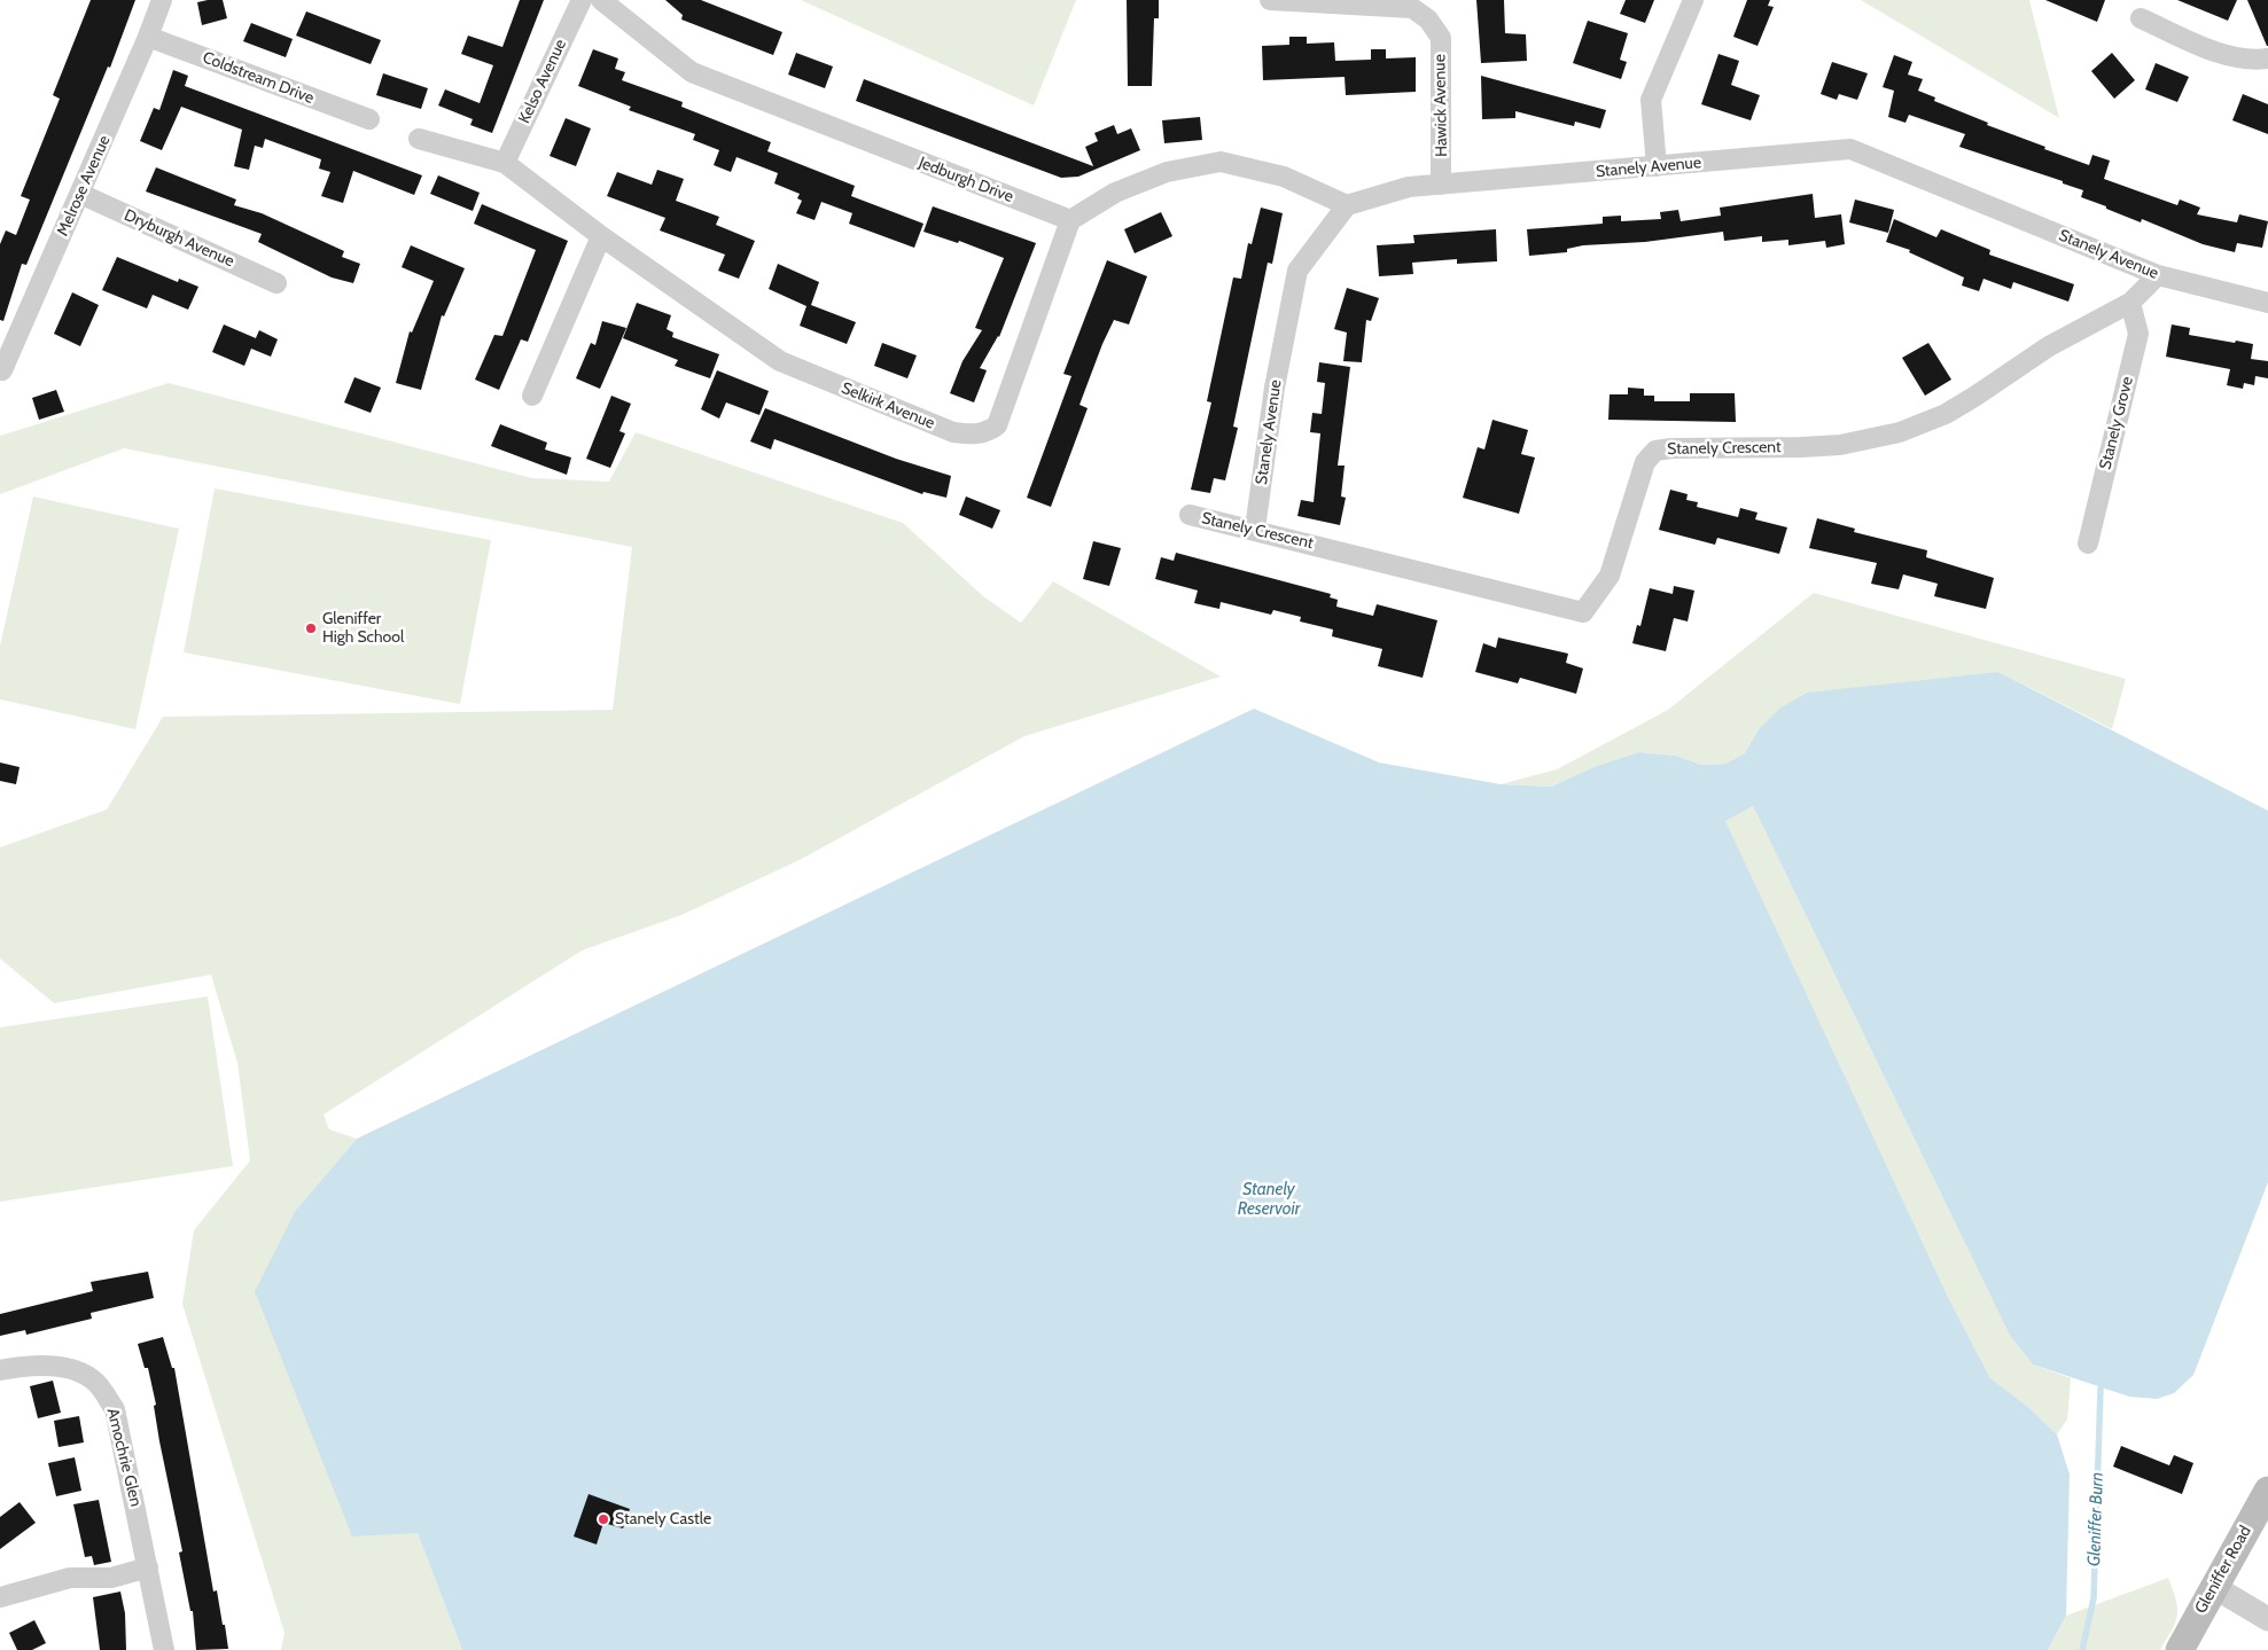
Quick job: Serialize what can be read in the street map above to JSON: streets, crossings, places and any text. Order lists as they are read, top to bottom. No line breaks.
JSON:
{"streets":{"main road":["Gleniffer Road"],"street":["Coldstream Drive","Kelso Avenue","Hawick Avenue","Stanely Avenue","Jedburgh Drive","Melrose Avenue","Dryburgh Avenue","Selkirk Avenue","Stanely Grove","Stanely Crescent","Amochrie Glen"]},"crossings":[["Coldstream Drive","Melrose Avenue"],["Kelso Avenue","Selkirk Avenue"],["Hawick Avenue","Stanely Avenue"],["Stanely Avenue","Stanely Crescent"],["Jedburgh Drive","Selkirk Avenue"],["Melrose Avenue","Dryburgh Avenue"],["Stanely Grove","Stanely Crescent"]],"water":["Stanely Reservoir","Gleniffer Burn"],"places":["Gleniffer High School","Stanely Castle"]}
